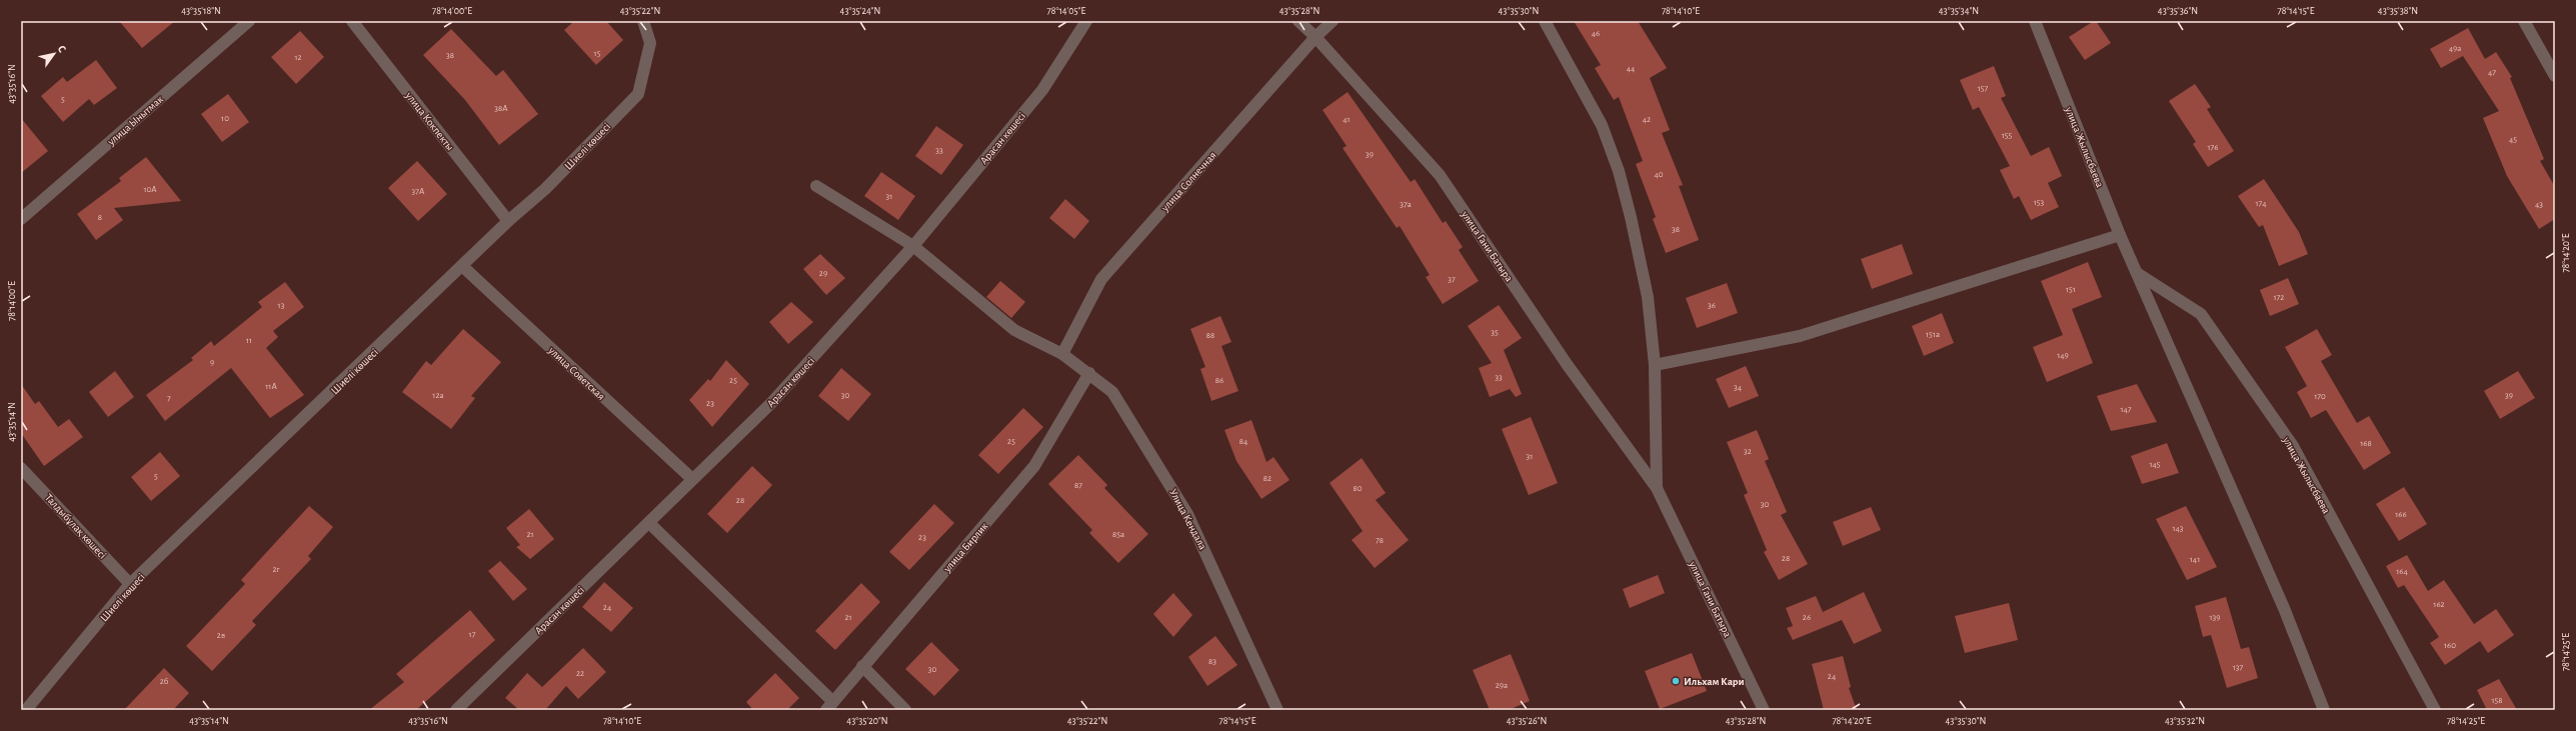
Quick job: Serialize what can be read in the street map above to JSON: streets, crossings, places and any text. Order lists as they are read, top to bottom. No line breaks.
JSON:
{"streets":{"street":["улица Ынытмак","улица Кокпекты","Арасан көшесі","Шиелі көшесі","улица Жылысбаева","улица Солнечная","улица Гани Батыра","улица Советская","Улица Кендала","Талдыбұлақ көшесі","улица Бирлик"]},"crossings":[["улица Кокпекты","Шиелі көшесі"],["Арасан көшесі","улица Советская"],["Арасан көшесі","Улица Кендала"],["Шиелі көшесі","улица Советская"],["Шиелі көшесі","Талдыбұлақ көшесі"],["улица Солнечная","улица Гани Батыра"],["улица Солнечная","Улица Кендала"],["Улица Кендала","улица Бирлик"]],"places":["Ильхам Кари"],"house_numbers":["46","49а","15","38","12","44","47","157","5","38А","10","41","42","155","45","176","33","39","40","10А","37А","31","153","174","37а","43","8","38","29","37","151","172","13","36","35","151а","88","11","149","9","33","25","86","11А","34","12а","30","39","170","7","23","147","25","84","168","32","31","145","5","82","87","80","28","30","166","143","21","85а","23","78","28","141","2г","164","162","24","21","26","139","17","2в","160","83","137","30","22","24","2б","29а","158"],"north":"top right","coordinates":["43°35'18\"N","78°14'00\"E","43°35'22\"N","43°35'24\"N","78°14'05\"E","43°35'28\"N","43°35'30\"N","78°14'10\"E","43°35'34\"N","43°35'36\"N","78°14'15\"E","43°35'38\"N","43°35'16\"N","78°14'20\"E","43°35'14\"N","78°14'25\"E","43°35'20\"N","43°35'26\"N","43°35'32\"N"]}
